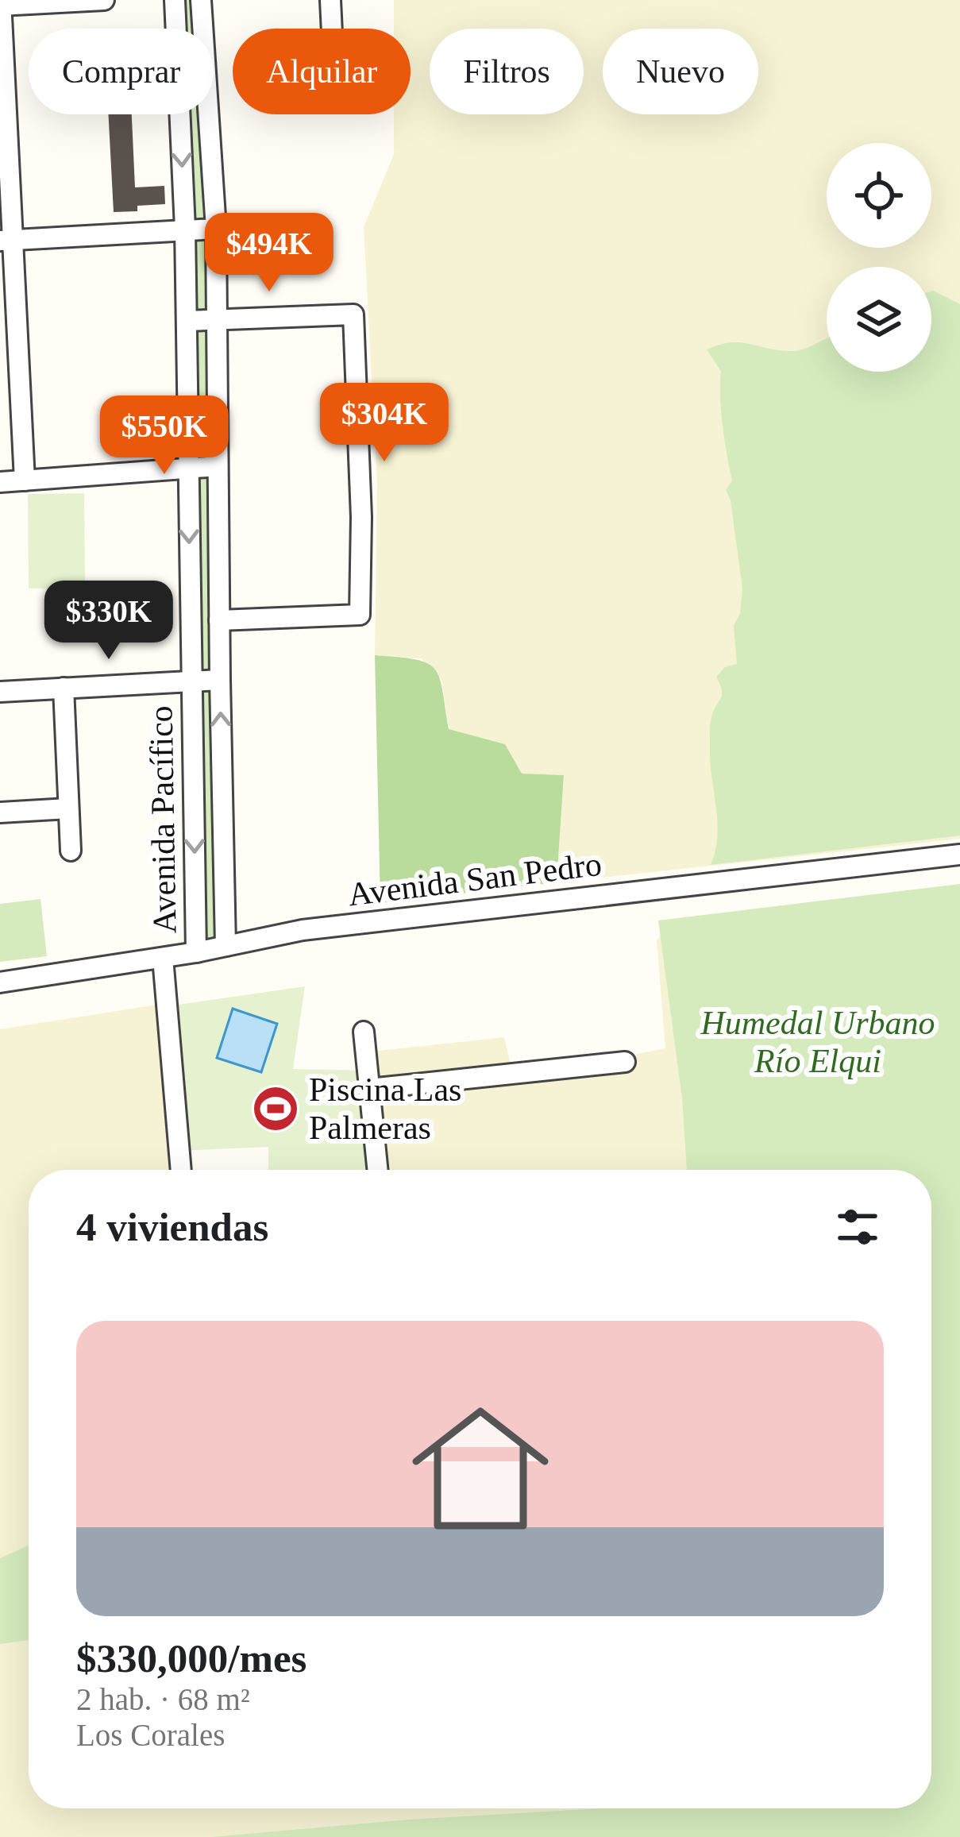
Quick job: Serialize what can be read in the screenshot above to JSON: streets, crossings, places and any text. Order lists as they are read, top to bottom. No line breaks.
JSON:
{"streets":{"street":["Avenida Pacífico","Avenida San Pedro"]},"crossings":[["Avenida Pacífico","Avenida San Pedro"]],"parks":["Humedal Urbano Río Elqui"],"places":{"sports":["Piscina Las Palmeras"]},"page":{"chip":["Comprar","Alquilar","Filtros","Nuevo"],"price":["$494K","$304K","$550K","$330K"],"heading":"4 viviendas","list":[{"name":"$330,000/mes","note":"2 hab. · 68 m² · Los Corales"}]}}
